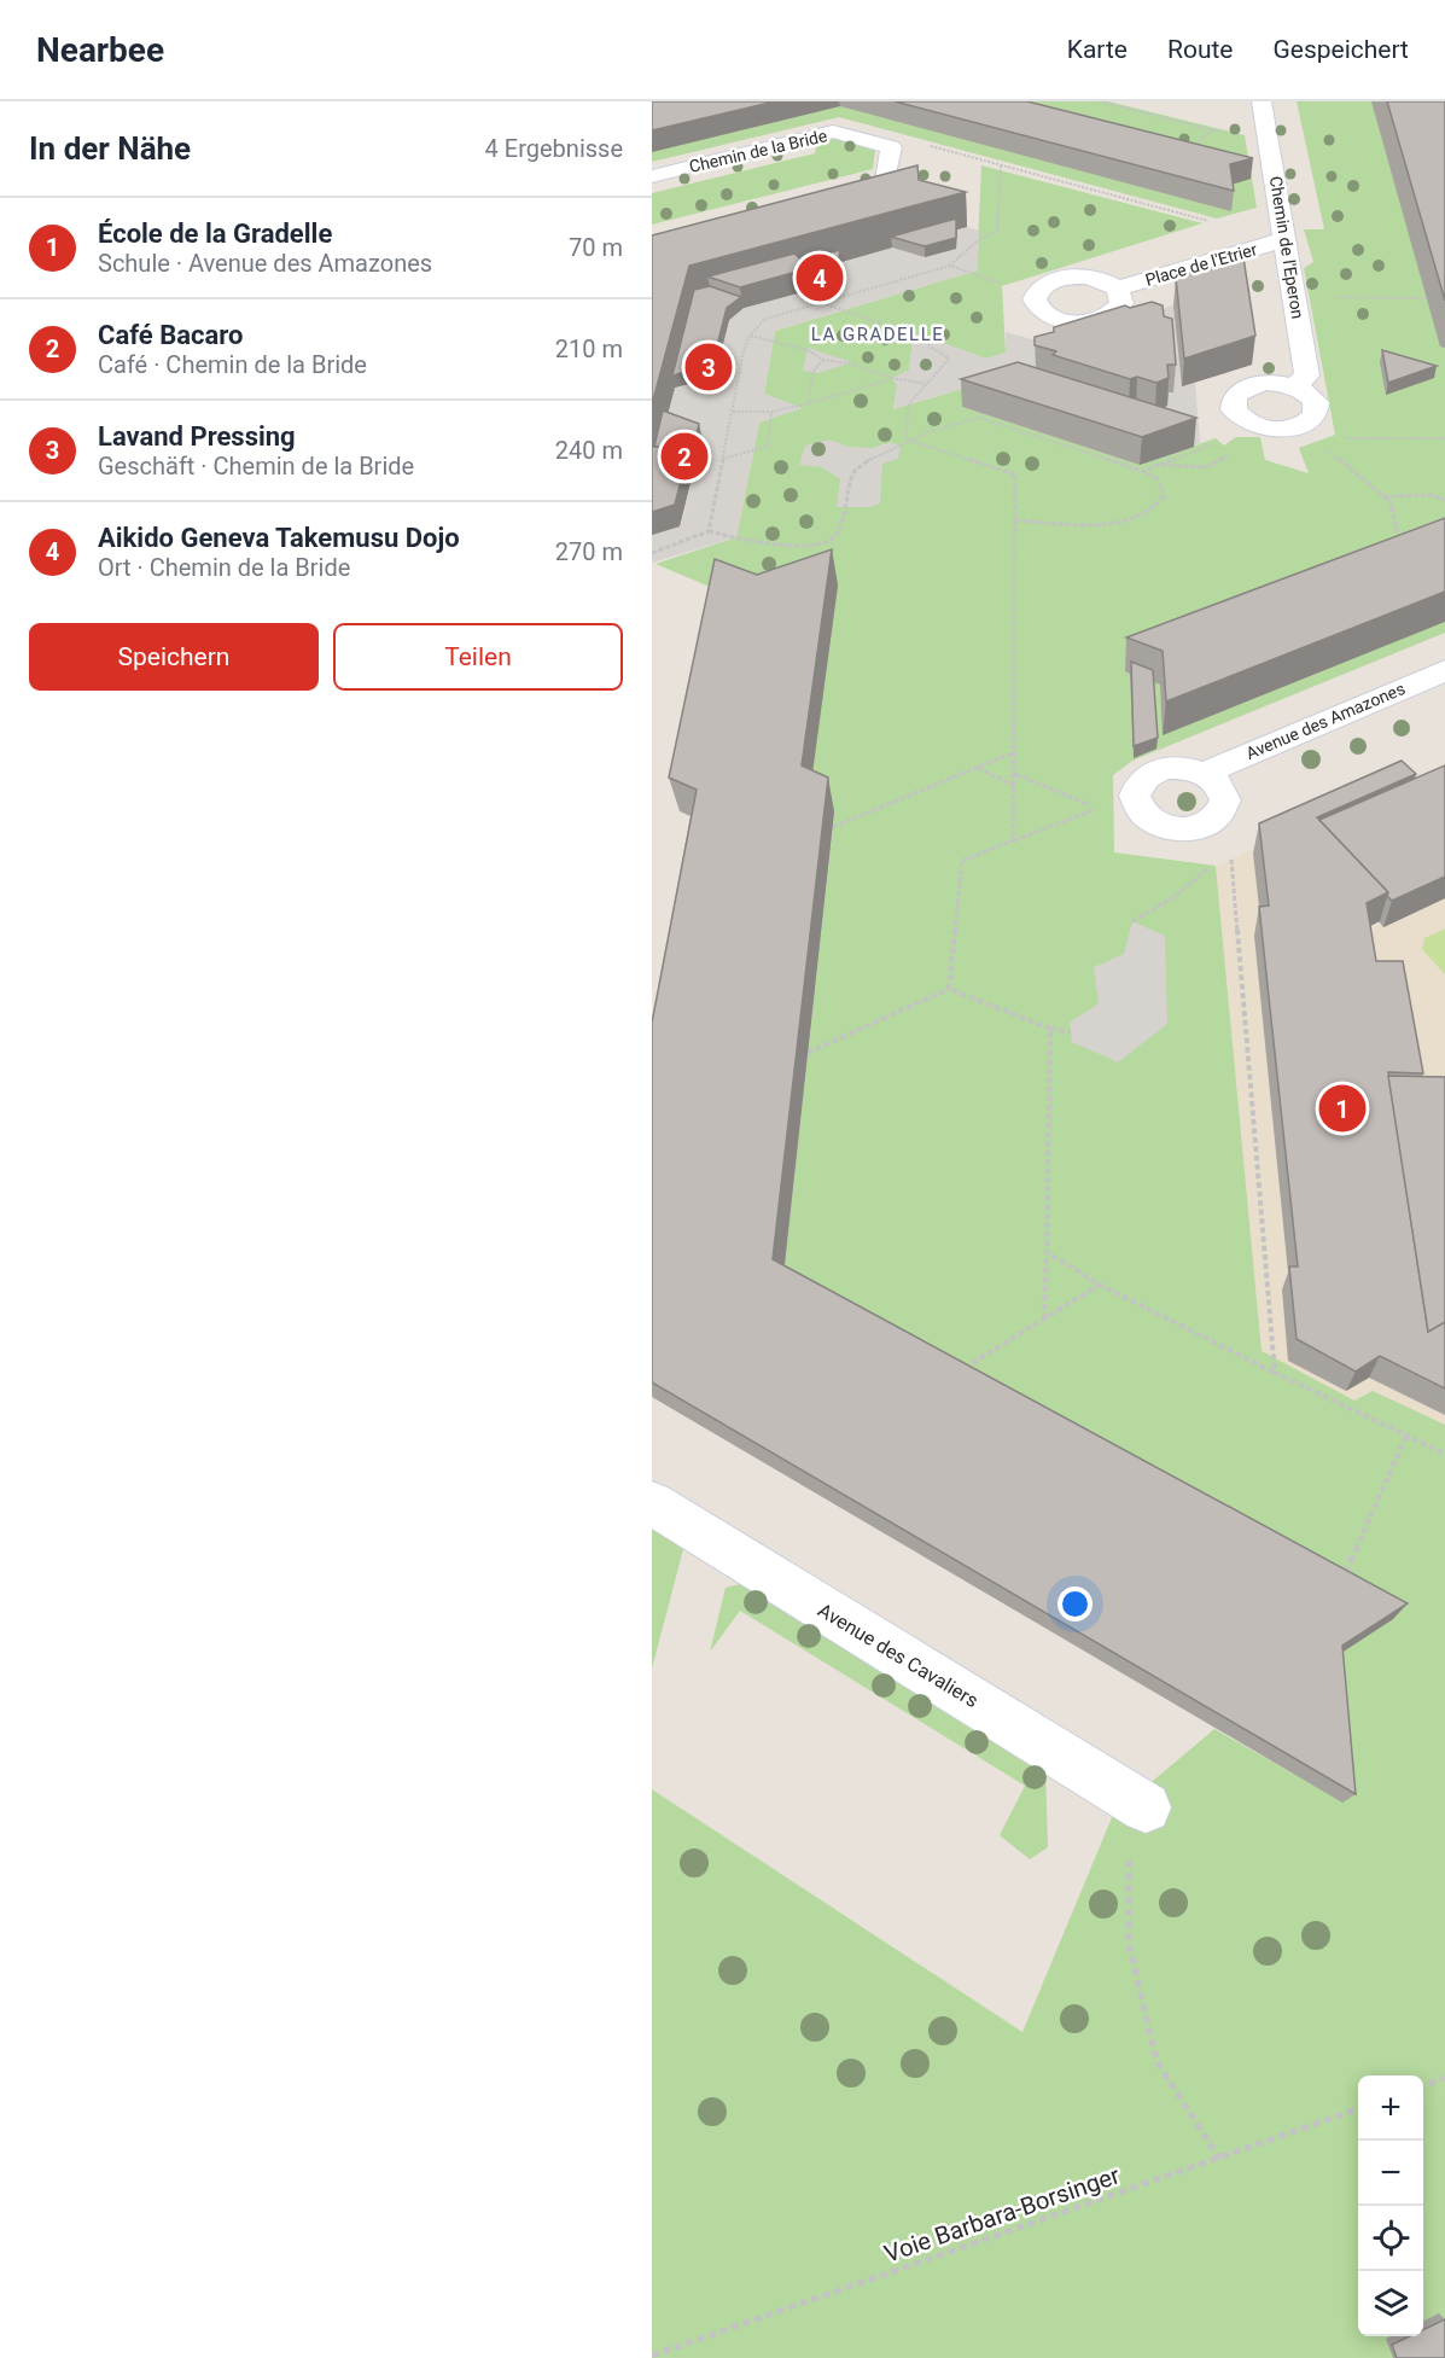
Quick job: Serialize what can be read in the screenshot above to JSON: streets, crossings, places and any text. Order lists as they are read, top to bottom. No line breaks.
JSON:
{"streets":{"street":["Chemin de la Bride","Chemin de l'Eperon","Place de l'Etrier","Avenue des Amazones","Avenue des Cavaliers"],"path":["Voie Barbara-Borsinger"]},"crossings":[["Chemin de l'Eperon","Place de l'Etrier"]],"districts":["LA GRADELLE"],"page":{"header":"Nearbee","nav":["Karte","Route","Gespeichert"],"heading":["In der Nähe","4 Ergebnisse"],"list":[{"mark":"1","name":"École de la Gradelle","note":"Schule · Avenue des Amazones","value":"70 m"},{"mark":"2","name":"Café Bacaro","note":"Café · Chemin de la Bride","value":"210 m"},{"mark":"3","name":"Lavand Pressing","note":"Geschäft · Chemin de la Bride","value":"240 m"},{"mark":"4","name":"Aikido Geneva Takemusu Dojo","note":"Ort · Chemin de la Bride","value":"270 m"}],"pins":["4","3","2","1"],"buttons":["Speichern","Teilen"],"map_buttons":["+","−"]}}
